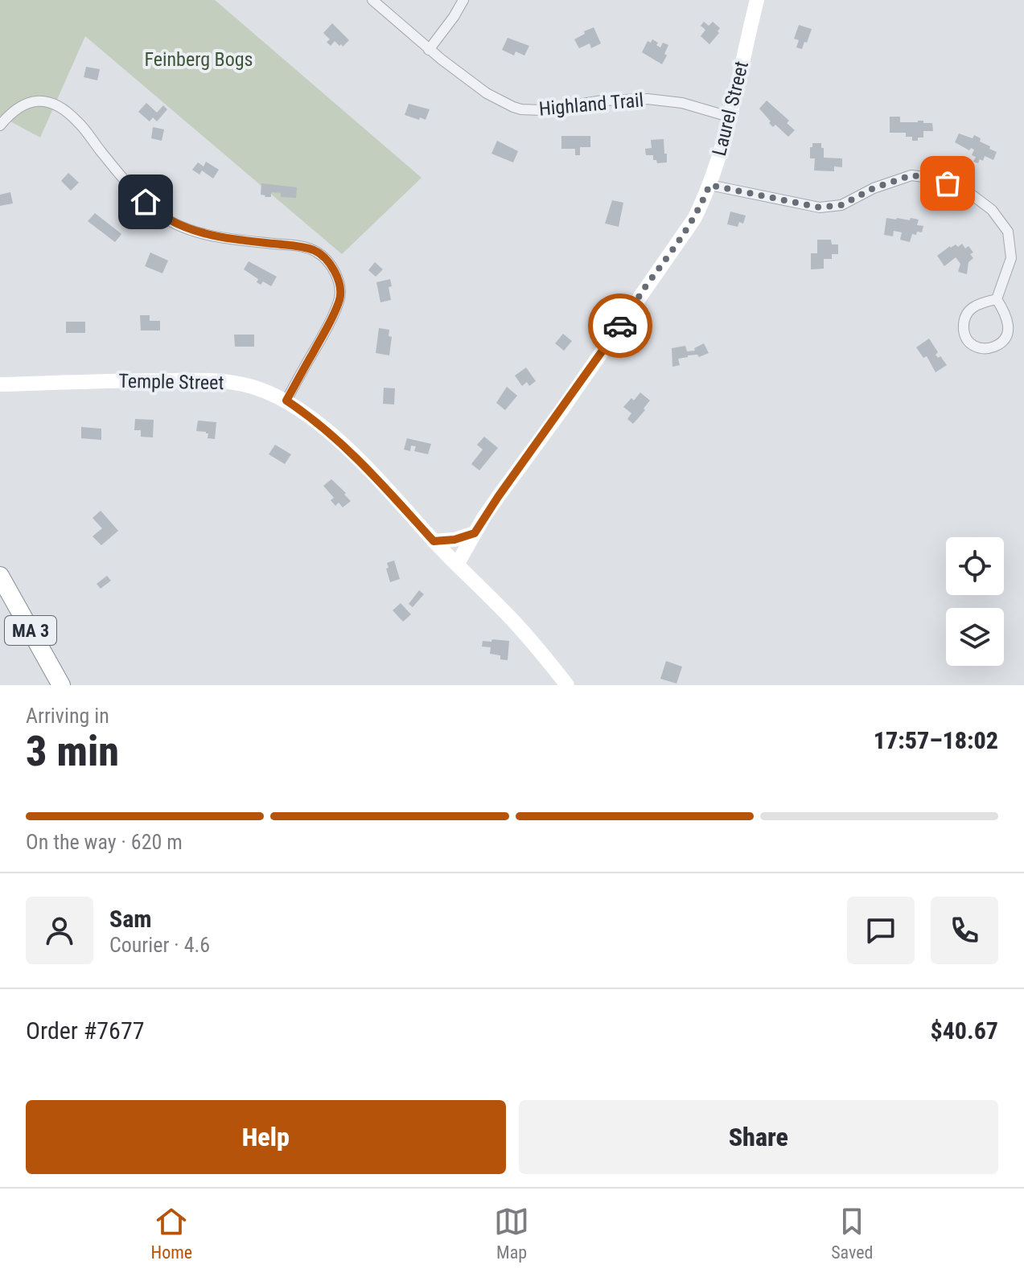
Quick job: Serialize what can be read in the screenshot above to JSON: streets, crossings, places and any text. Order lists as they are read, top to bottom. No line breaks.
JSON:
{"streets":{"highway":["MA 3"],"main road":["Laurel Street","Temple Street"],"street":["Highland Trail"]},"crossings":[["Highland Trail","Laurel Street"],["Laurel Street","Temple Street"]],"parks":["Feinberg Bogs"],"page":{"heading":["3 min","Arriving in","17:57–18:02"],"panel":["Sam","Courier · 4.6","Order #7677","$40.67"],"bar":"On the way · 620 m","buttons":["Help","Share"],"tabs":["Home","Map","Saved"]}}
